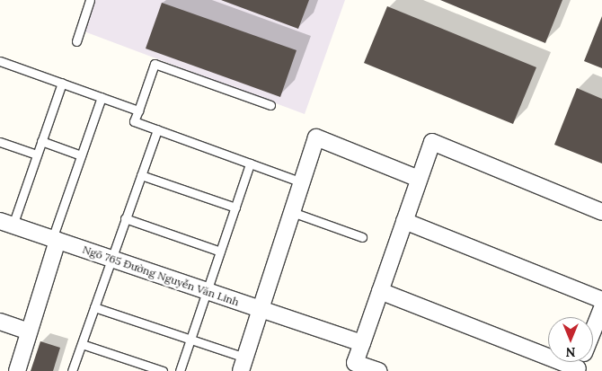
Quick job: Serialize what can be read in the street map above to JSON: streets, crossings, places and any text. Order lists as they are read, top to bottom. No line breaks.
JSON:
{"streets":{"street":["Ngõ 765 Đường Nguyễn Văn Linh"]},"north":"bottom"}
